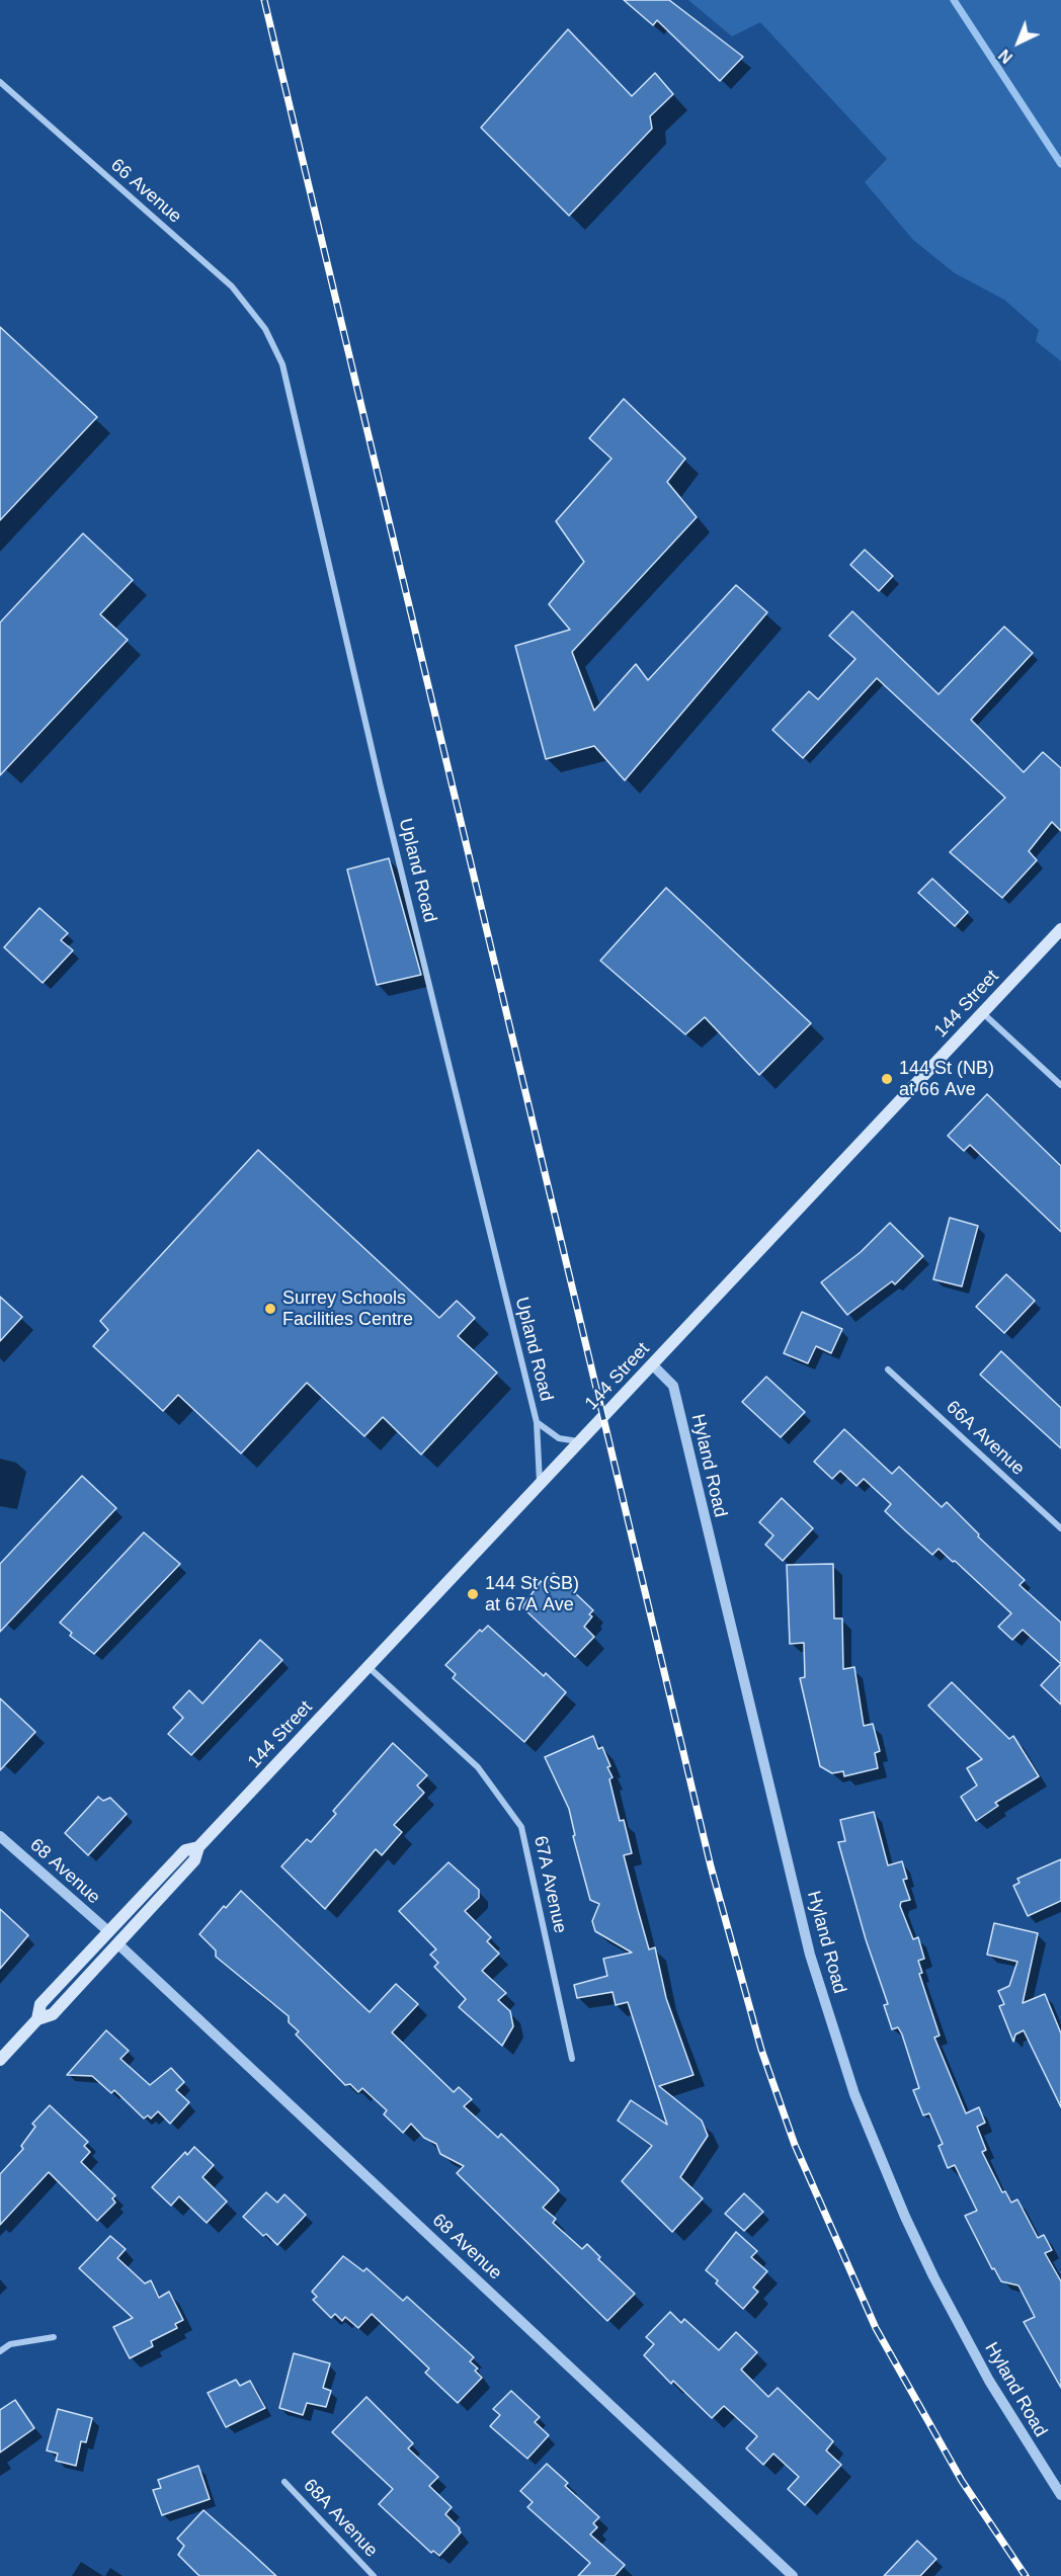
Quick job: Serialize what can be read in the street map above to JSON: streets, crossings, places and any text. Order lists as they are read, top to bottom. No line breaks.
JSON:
{"streets":{"main road":["144 Street"],"street":["66 Avenue","Upland Road","66A Avenue","Hyland Road","68 Avenue","67A Avenue","68A Avenue"]},"crossings":[["66 Avenue","Upland Road"],["Upland Road","144 Street"],["144 Street","Hyland Road"],["144 Street","68 Avenue"],["144 Street","67A Avenue"]],"places":["144 St (NB) at 66 Ave","Surrey Schools Facilities Centre","144 St (SB) at 67A Ave"],"north":"bottom left"}
